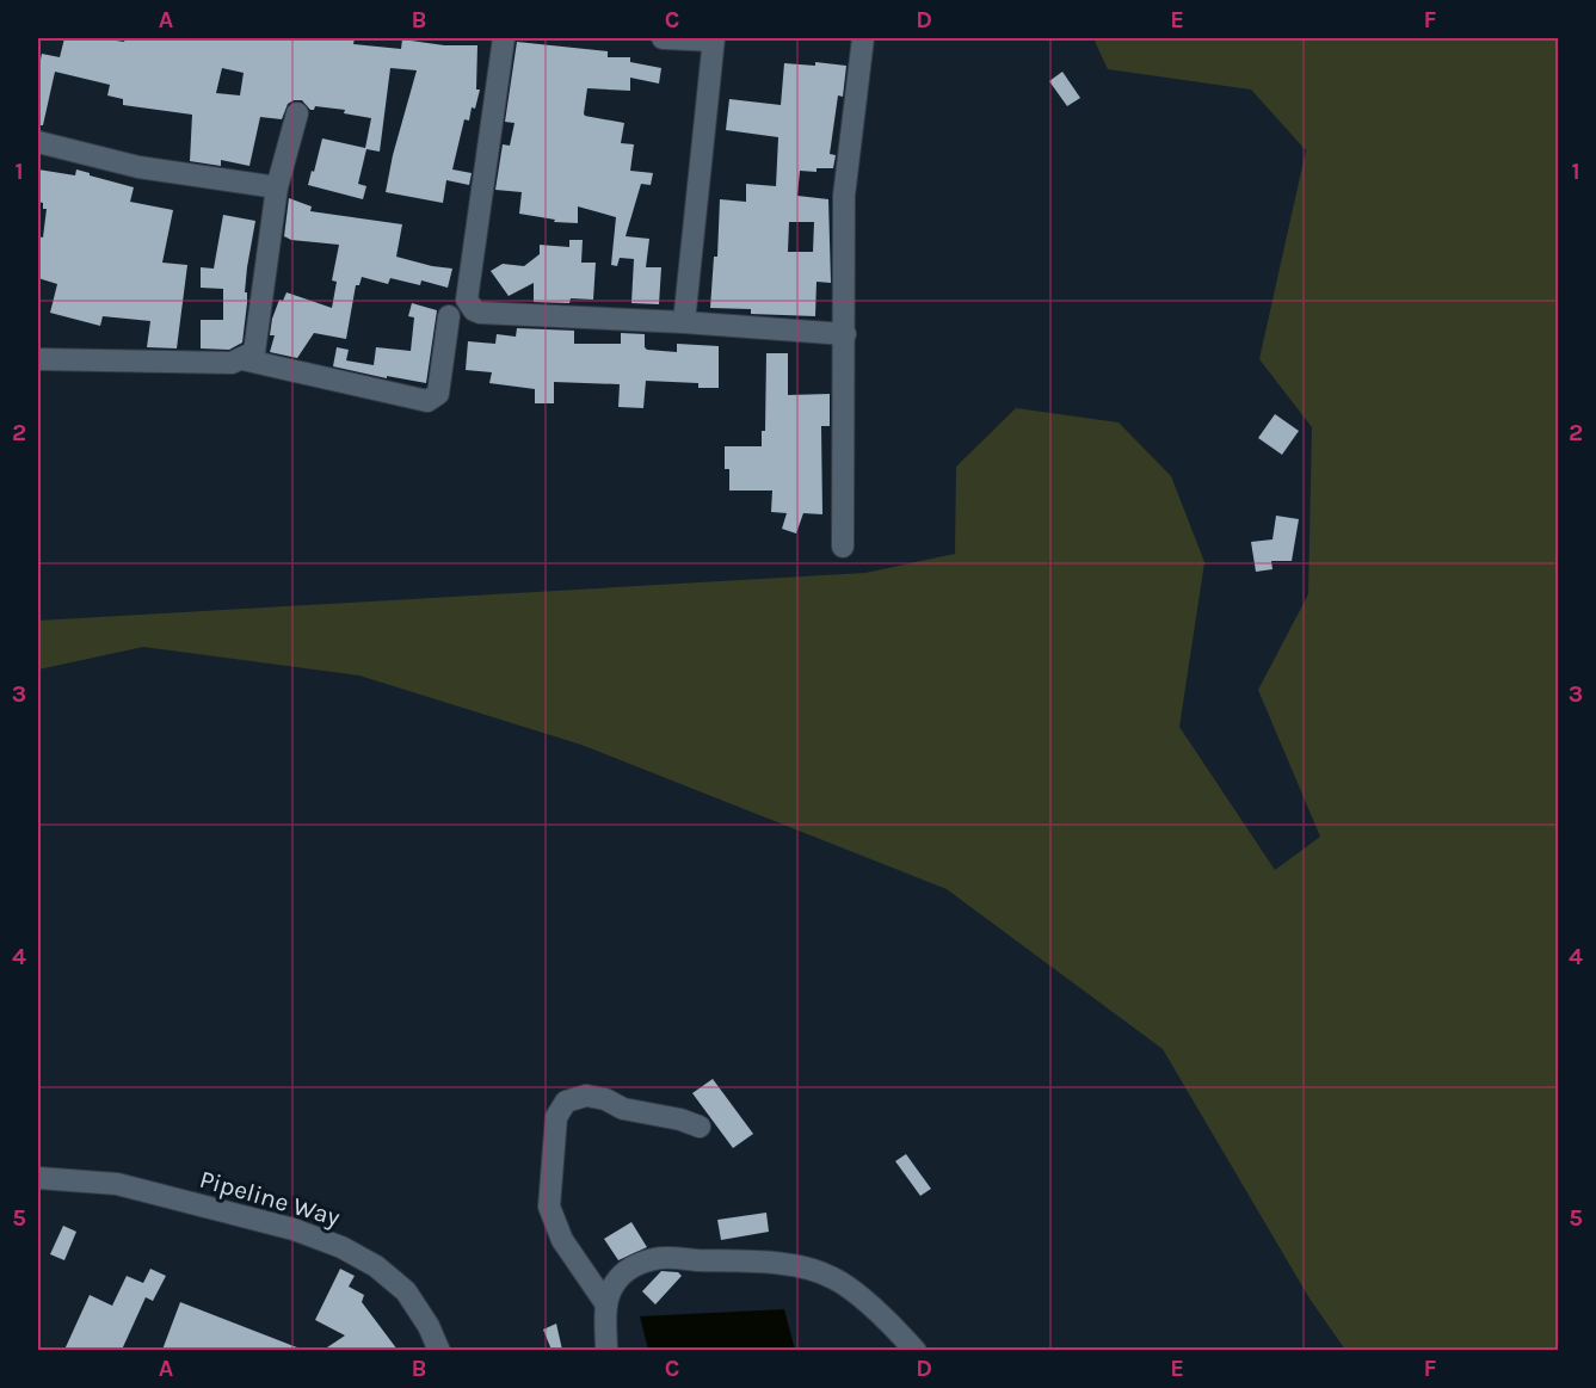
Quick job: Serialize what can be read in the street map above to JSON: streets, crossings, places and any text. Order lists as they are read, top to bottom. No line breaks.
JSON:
{"streets":{"street":["Pipeline Way"]},"grid":{"columns":["A","B","C","D","E","F"],"rows":["1","2","3","4","5"]}}
